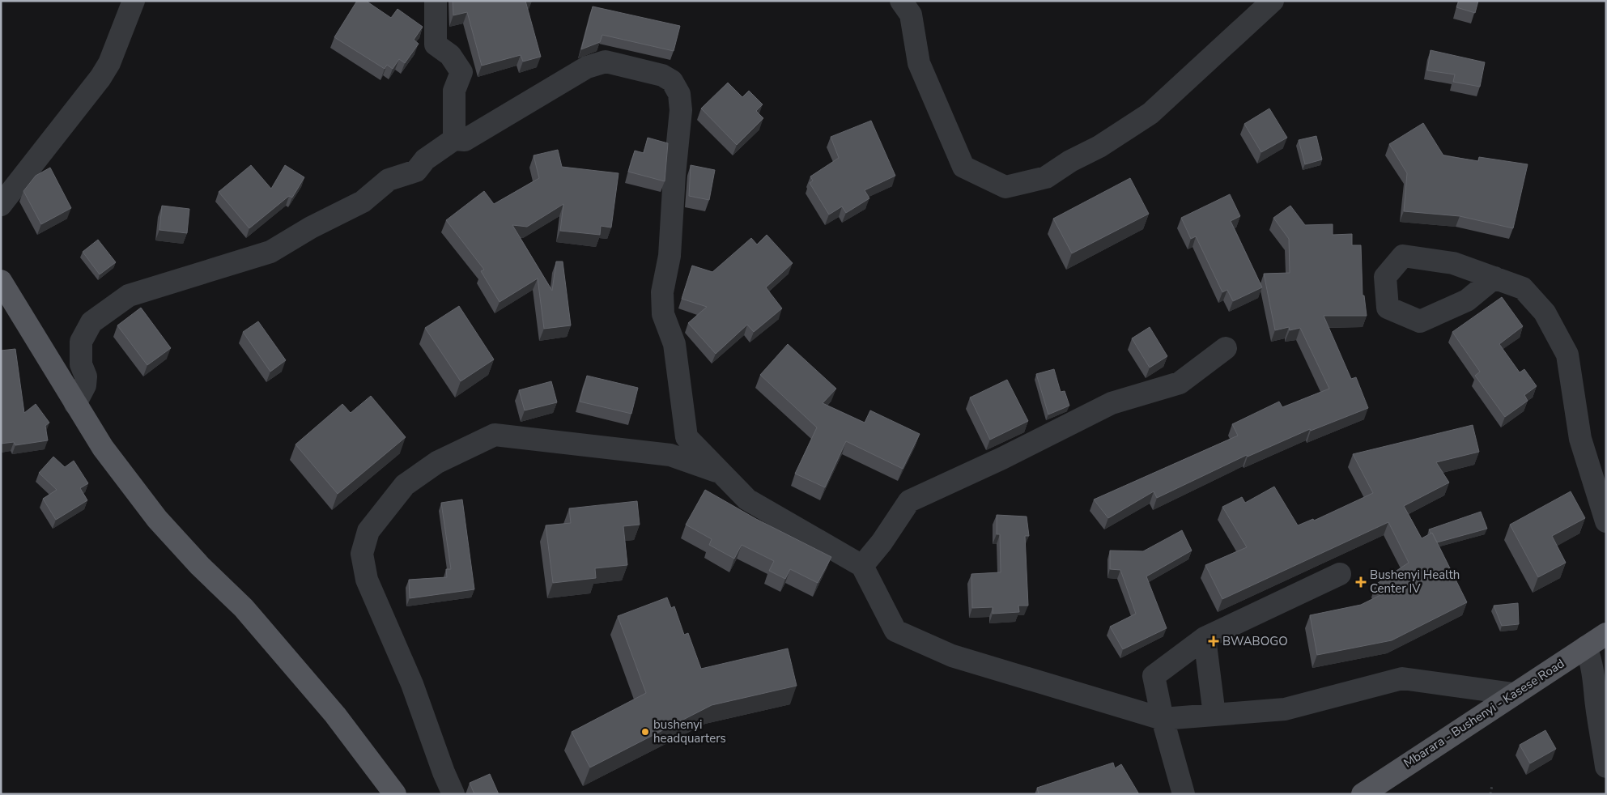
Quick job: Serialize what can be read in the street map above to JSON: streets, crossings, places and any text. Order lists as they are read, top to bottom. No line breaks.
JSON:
{"streets":{"main road":["Mbarara - Bushenyi - Kasese Road"]},"places":{"health":["Bushenyi Health Center IV","BWABOGO"],"other":["bushenyi headquarters"]}}
